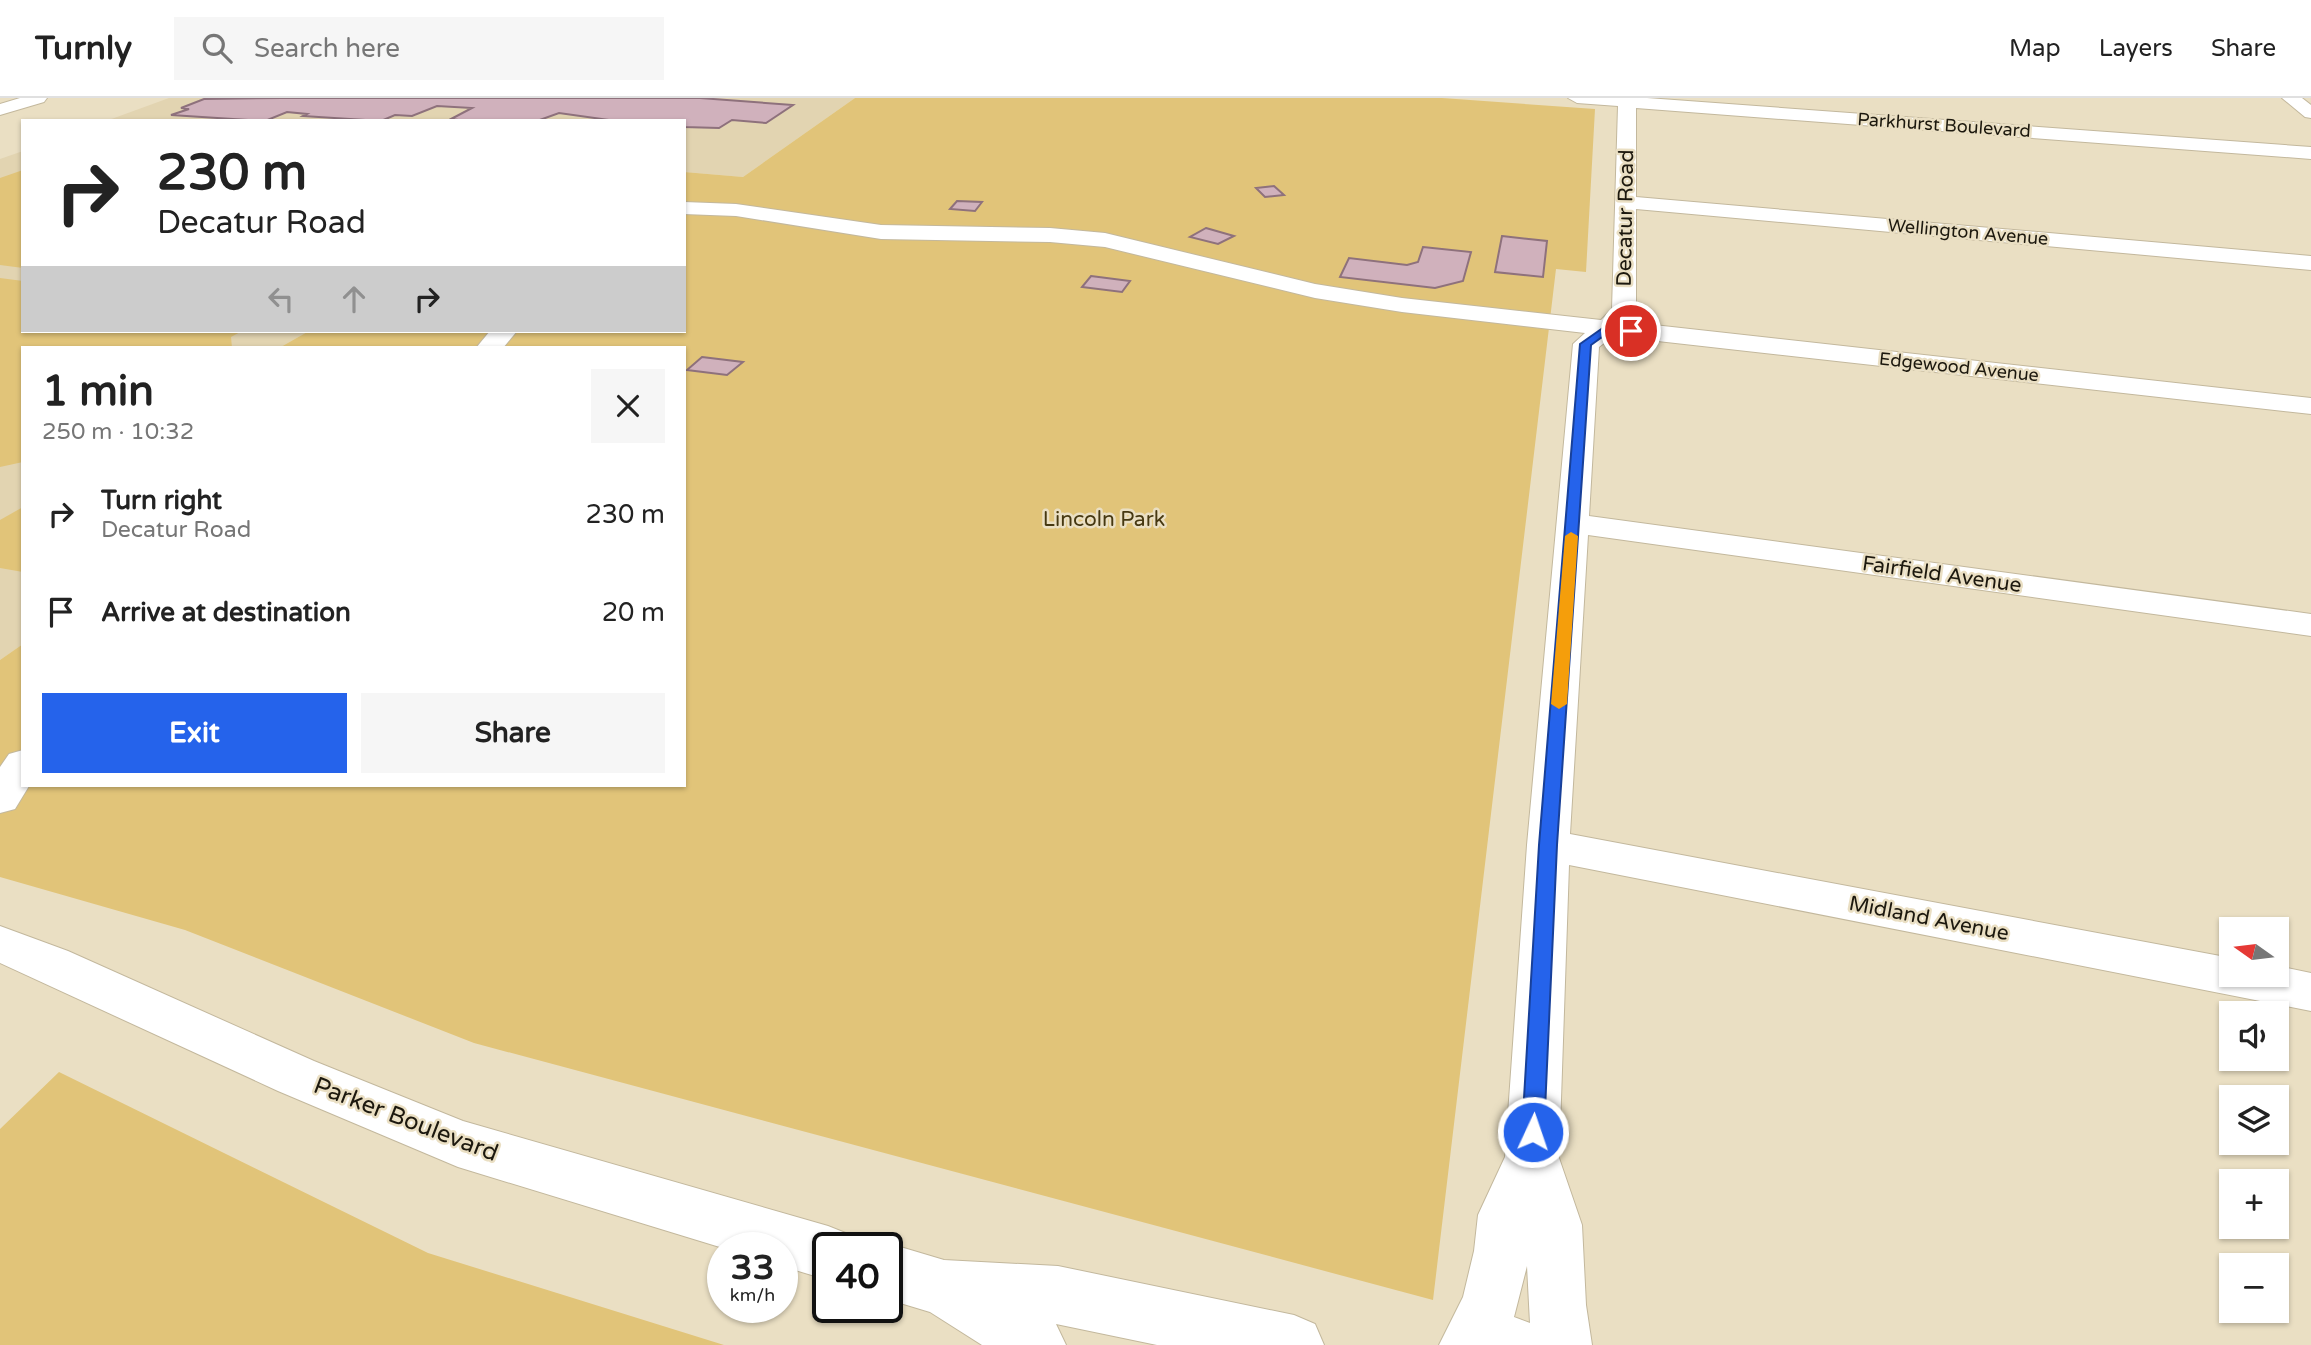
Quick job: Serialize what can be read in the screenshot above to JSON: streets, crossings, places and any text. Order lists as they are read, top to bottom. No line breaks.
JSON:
{"streets":{"street":["Parkhurst Boulevard","Decatur Road","Wellington Avenue","Edgewood Avenue","Fairfield Avenue","Midland Avenue","Parker Boulevard"]},"crossings":[["Parkhurst Boulevard","Decatur Road"],["Decatur Road","Wellington Avenue"],["Decatur Road","Edgewood Avenue"],["Decatur Road","Fairfield Avenue"],["Decatur Road","Midland Avenue"]],"parks":["Lincoln Park"],"north":"left","page":{"header":"Turnly","search":"Search here","nav":["Map","Layers","Share"],"turn":["230 m","Decatur Road"],"heading":["1 min","250 m · 10:32"],"list":[{"name":"Turn right","note":"Decatur Road","value":"230 m"},{"name":"Arrive at destination","value":"20 m"}],"buttons":["Exit","Share"],"map_buttons":["+","−"],"speed":"33 km/h","limit":"40"}}
